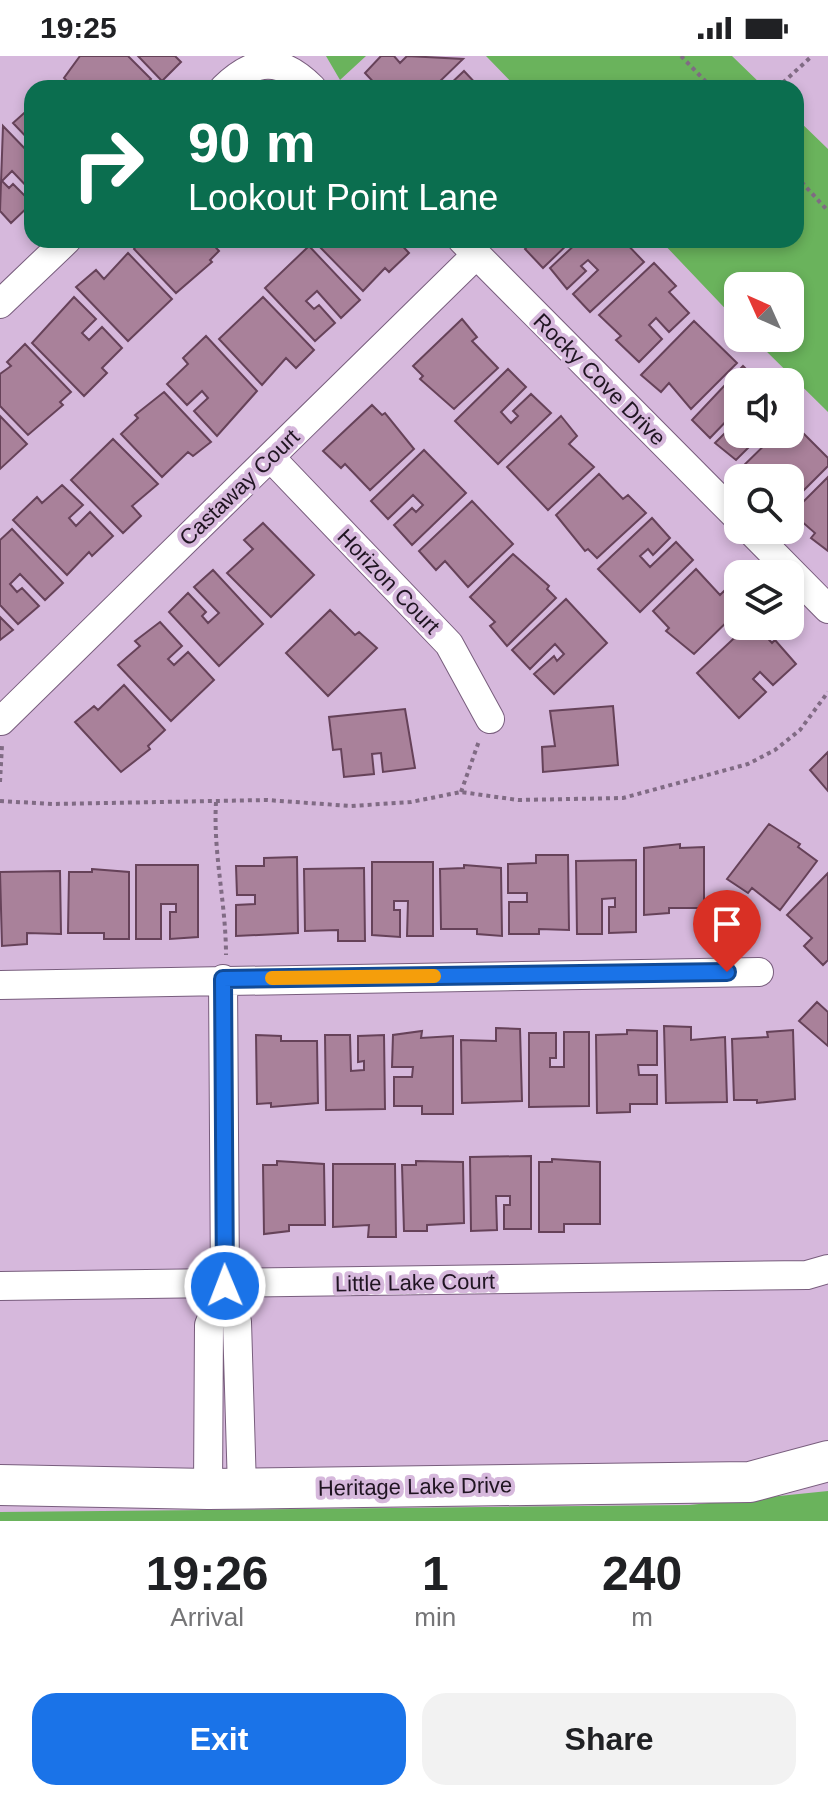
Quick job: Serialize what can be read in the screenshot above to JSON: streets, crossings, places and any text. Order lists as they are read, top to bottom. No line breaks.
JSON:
{"streets":{"street":["Rocky Cove Drive","Castaway Court","Horizon Court","Little Lake Court","Heritage Lake Drive"]},"crossings":[["Castaway Court","Horizon Court"]],"north":"top left","page":{"status":"19:25","turn":["90 m","Lookout Point Lane"],"eta":["19:26","Arrival","1","min","240","m"],"buttons":["Exit","Share"]}}
